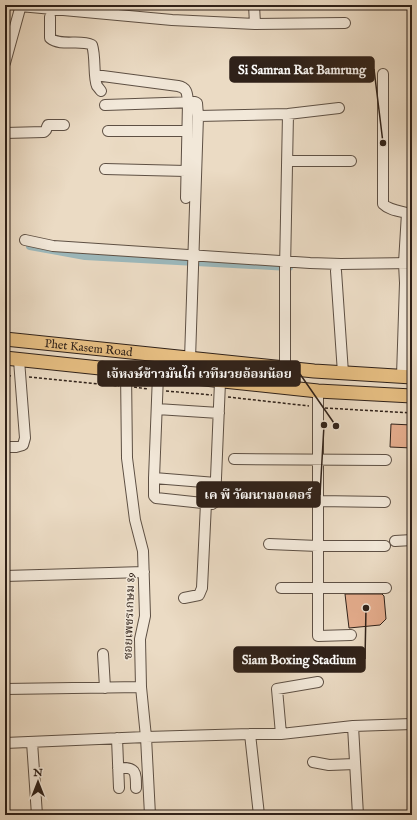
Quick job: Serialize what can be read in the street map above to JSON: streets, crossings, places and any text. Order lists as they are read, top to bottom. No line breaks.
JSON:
{"streets":{"main road":["Phet Kasem Road"],"street":["ซอยเพชรเกษม 89"]},"crossings":[["Phet Kasem Road","ซอยเพชรเกษม 89"]],"places":["Si Samran Rat Bamrung","เค พี วัฒนามอเตอร์","เจ้หงษ์ข้าวมันไก่ เวทีมวยอ้อมน้อย","Siam Boxing Stadium"],"north":"top"}
